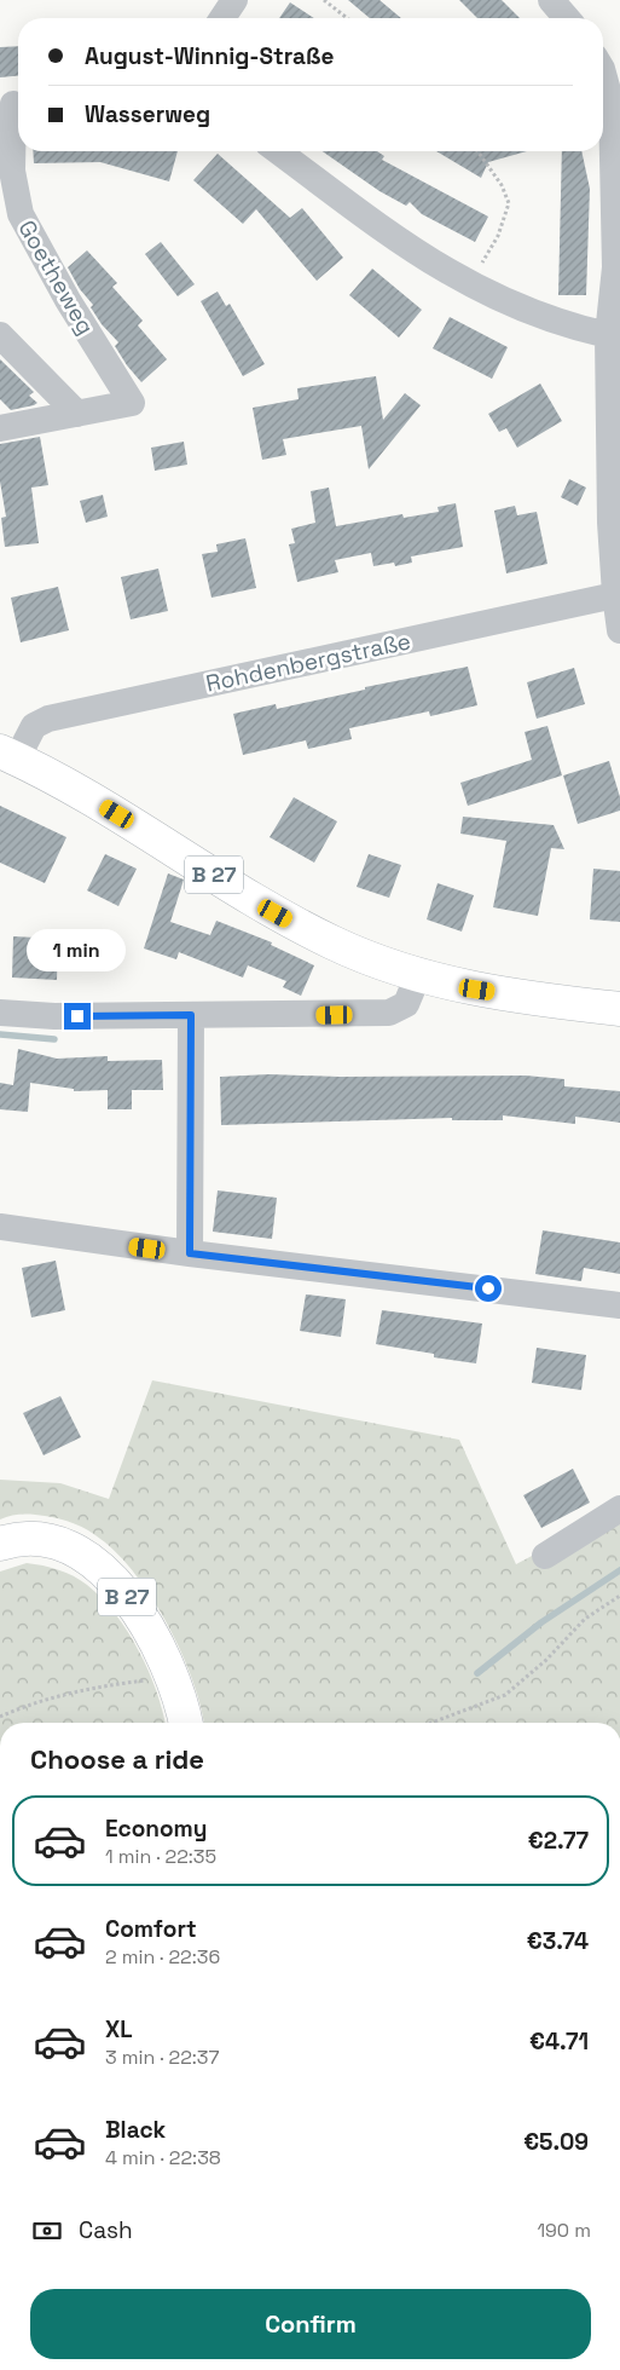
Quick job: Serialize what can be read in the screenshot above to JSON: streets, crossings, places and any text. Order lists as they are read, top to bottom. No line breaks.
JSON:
{"streets":{"main road":["B 27"],"street":["Goetheweg","Rohdenbergstraße"]},"crossings":[["Rohdenbergstraße","B 27"]],"page":{"banner":["August-Winnig-Straße","Wasserweg"],"bubble":"1 min","heading":"Choose a ride","list":[{"name":"Economy","note":"1 min · 22:35","value":"€2.77"},{"name":"Comfort","note":"2 min · 22:36","value":"€3.74"},{"name":"XL","note":"3 min · 22:37","value":"€4.71"},{"name":"Black","note":"4 min · 22:38","value":"€5.09"}],"pay":["Cash","190 m"],"buttons":"Confirm"}}
